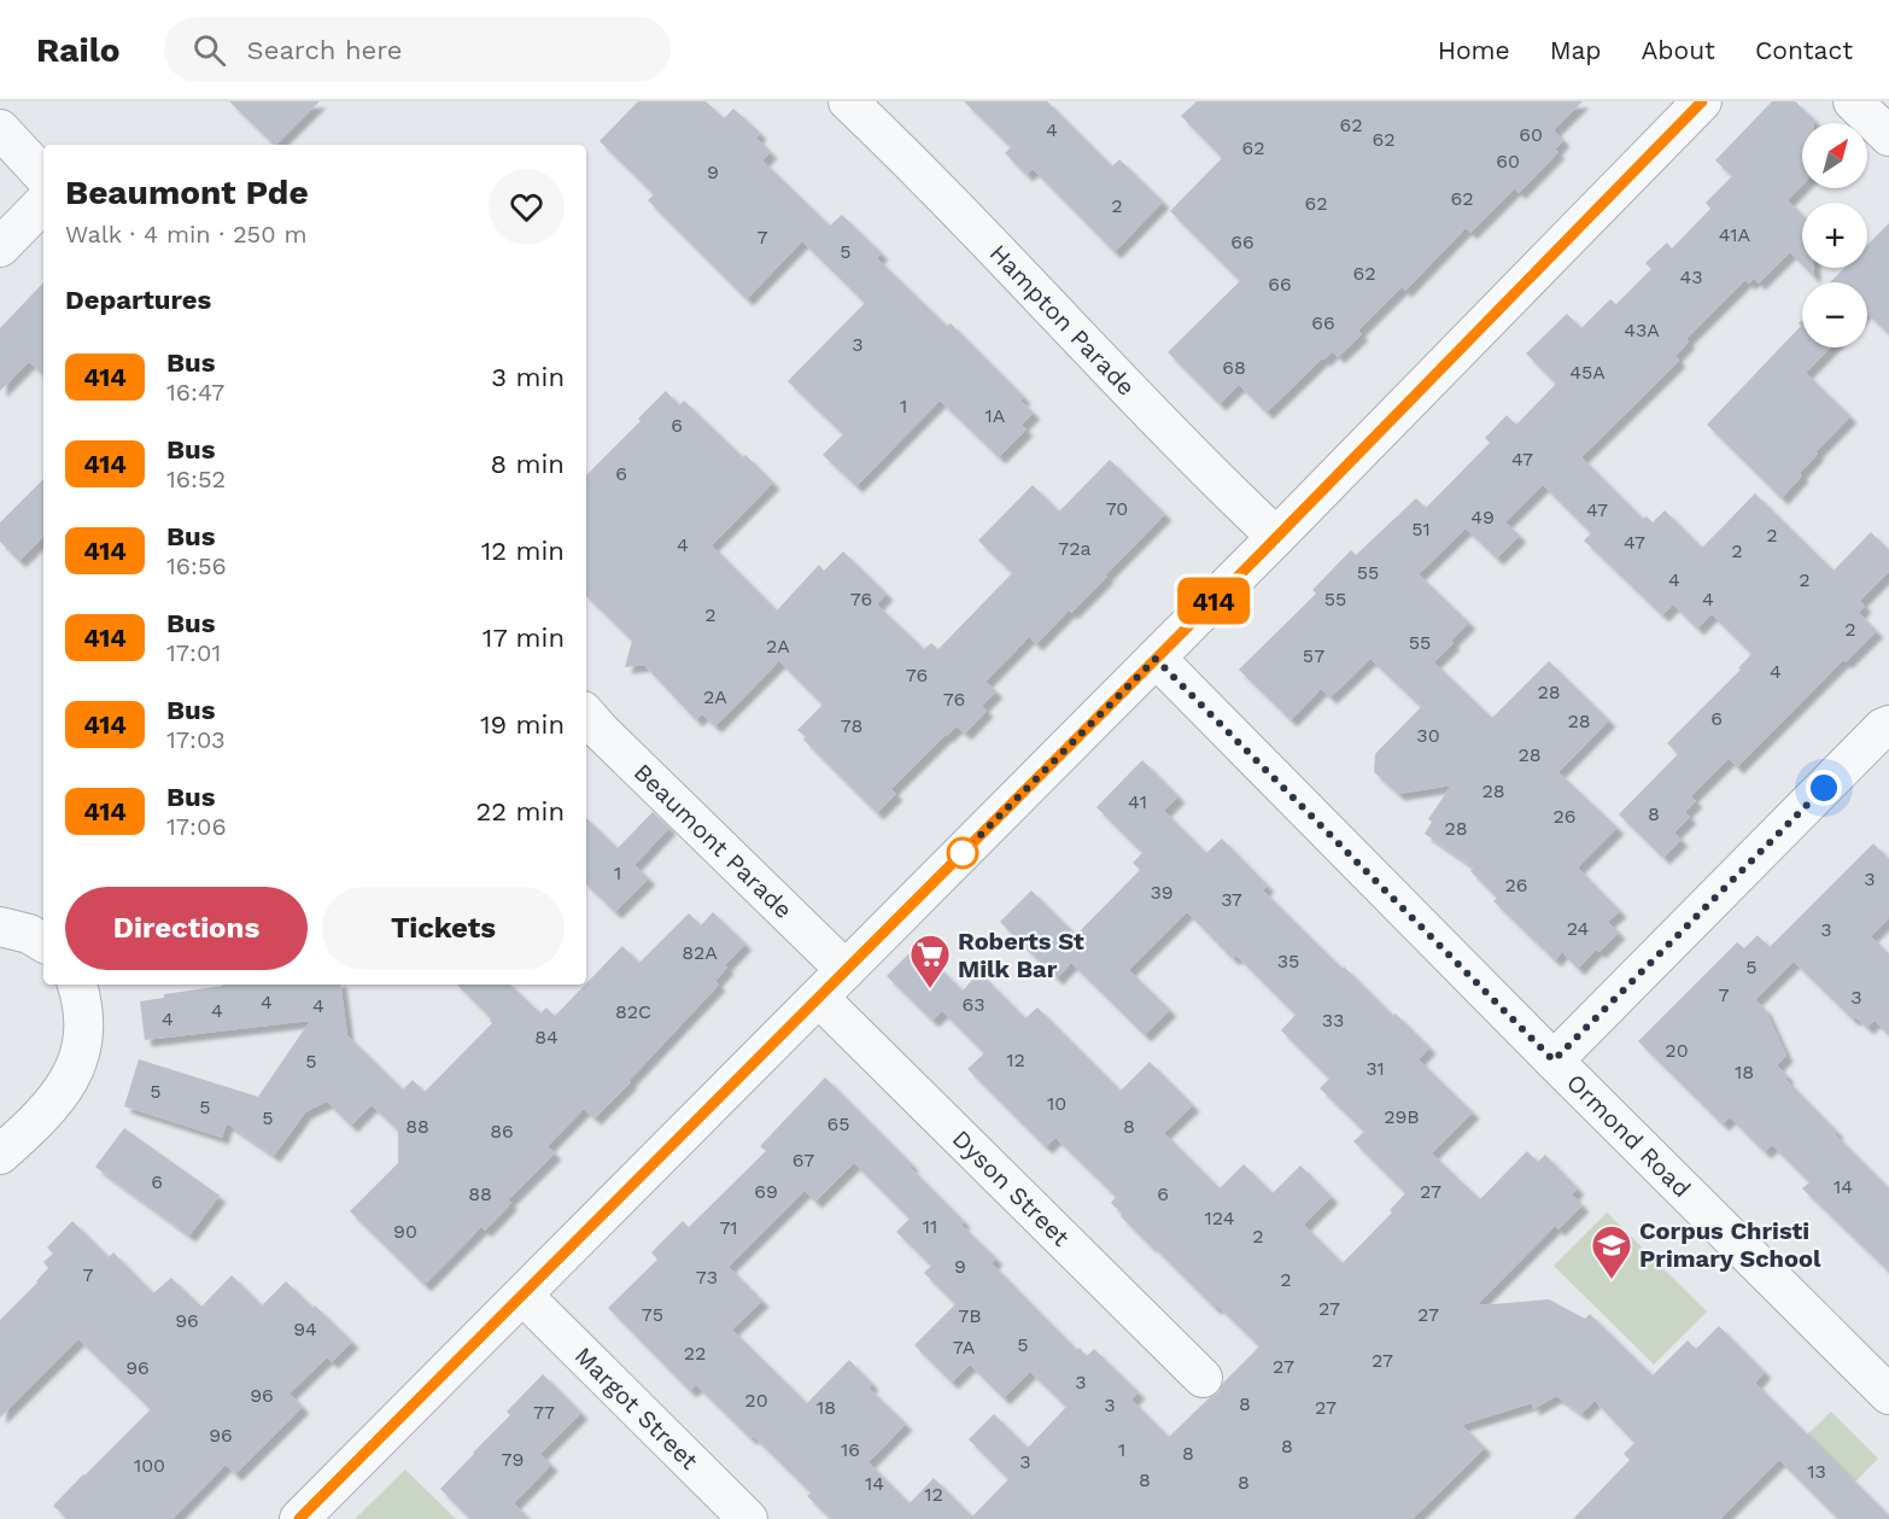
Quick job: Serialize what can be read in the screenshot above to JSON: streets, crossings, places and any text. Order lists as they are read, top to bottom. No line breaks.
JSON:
{"streets":{"street":["Hampton Parade","Beaumont Parade","Ormond Road","Dyson Street","Margot Street"]},"places":{"supermarket":["Roberts St Milk Bar"],"school or university":["Corpus Christi Primary School"]},"lines":["bus line 414"],"house_numbers":["62","4","60","62","62","60","9","62","62","2","41A","7","66","5","62","43","66","66","43A","3","68","45A","1","1A","6","47","6","70","47","49","51","2","47","4","72a","2","55","4","2","76","55","4","2","2","55","2A","57","4","76","28","2A","76","6","28","78","30","28","28","41","8","26","28","1","3","26","39","37","24","3","82A","35","5","7","3","4","63","4","4","82C","4","33","84","20","12","5","31","18","5","10","5","29B","5","65","88","8","86","67","6","14","69","27","88","6","124","11","71","90","2","9","7","73","2","27","75","27","7B","96","94","5","7A","22","27","27","96","3","96","20","8","3","18","27","77","96","8","16","1","8","79","3","100","13","8","8","14","12"],"north":"top right","page":{"header":"Railo","search":"Search here","nav":["Home","Map","About","Contact"],"on_map":"414","map_buttons":["+","−"],"heading":[["Beaumont Pde","Walk · 4 min · 250 m"],"Departures"],"list":[{"mark":"414","name":"Bus","note":"16:47","value":"3 min"},{"mark":"414","name":"Bus","note":"16:52","value":"8 min"},{"mark":"414","name":"Bus","note":"16:56","value":"12 min"},{"mark":"414","name":"Bus","note":"17:01","value":"17 min"},{"mark":"414","name":"Bus","note":"17:03","value":"19 min"},{"mark":"414","name":"Bus","note":"17:06","value":"22 min"}],"buttons":["Directions","Tickets"]}}
